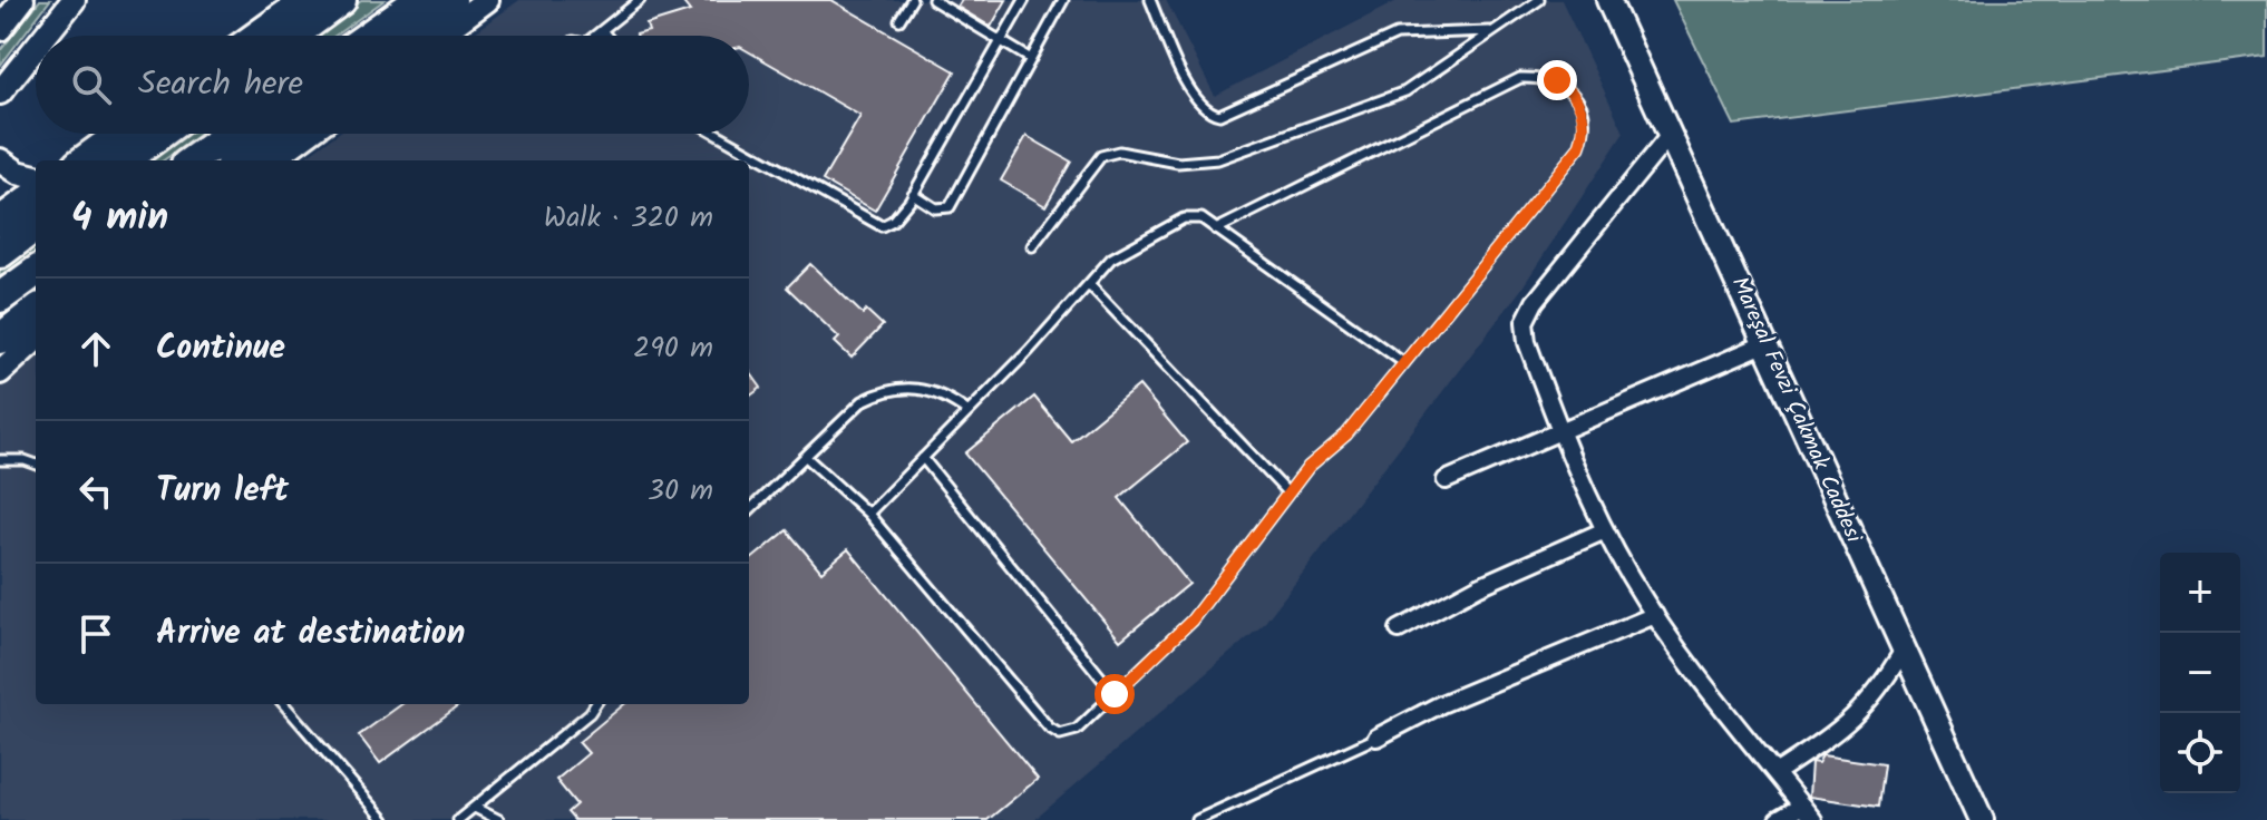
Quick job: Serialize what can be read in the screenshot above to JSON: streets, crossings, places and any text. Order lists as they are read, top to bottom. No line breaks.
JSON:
{"streets":{"street":["Mareşal Fevzi Çakmak Caddesi"]},"page":{"search":"Search here","heading":["4 min","Walk · 320 m"],"list":[["Continue","290 m"],["Turn left","30 m"],"Arrive at destination"],"map_buttons":["+","−"]}}
